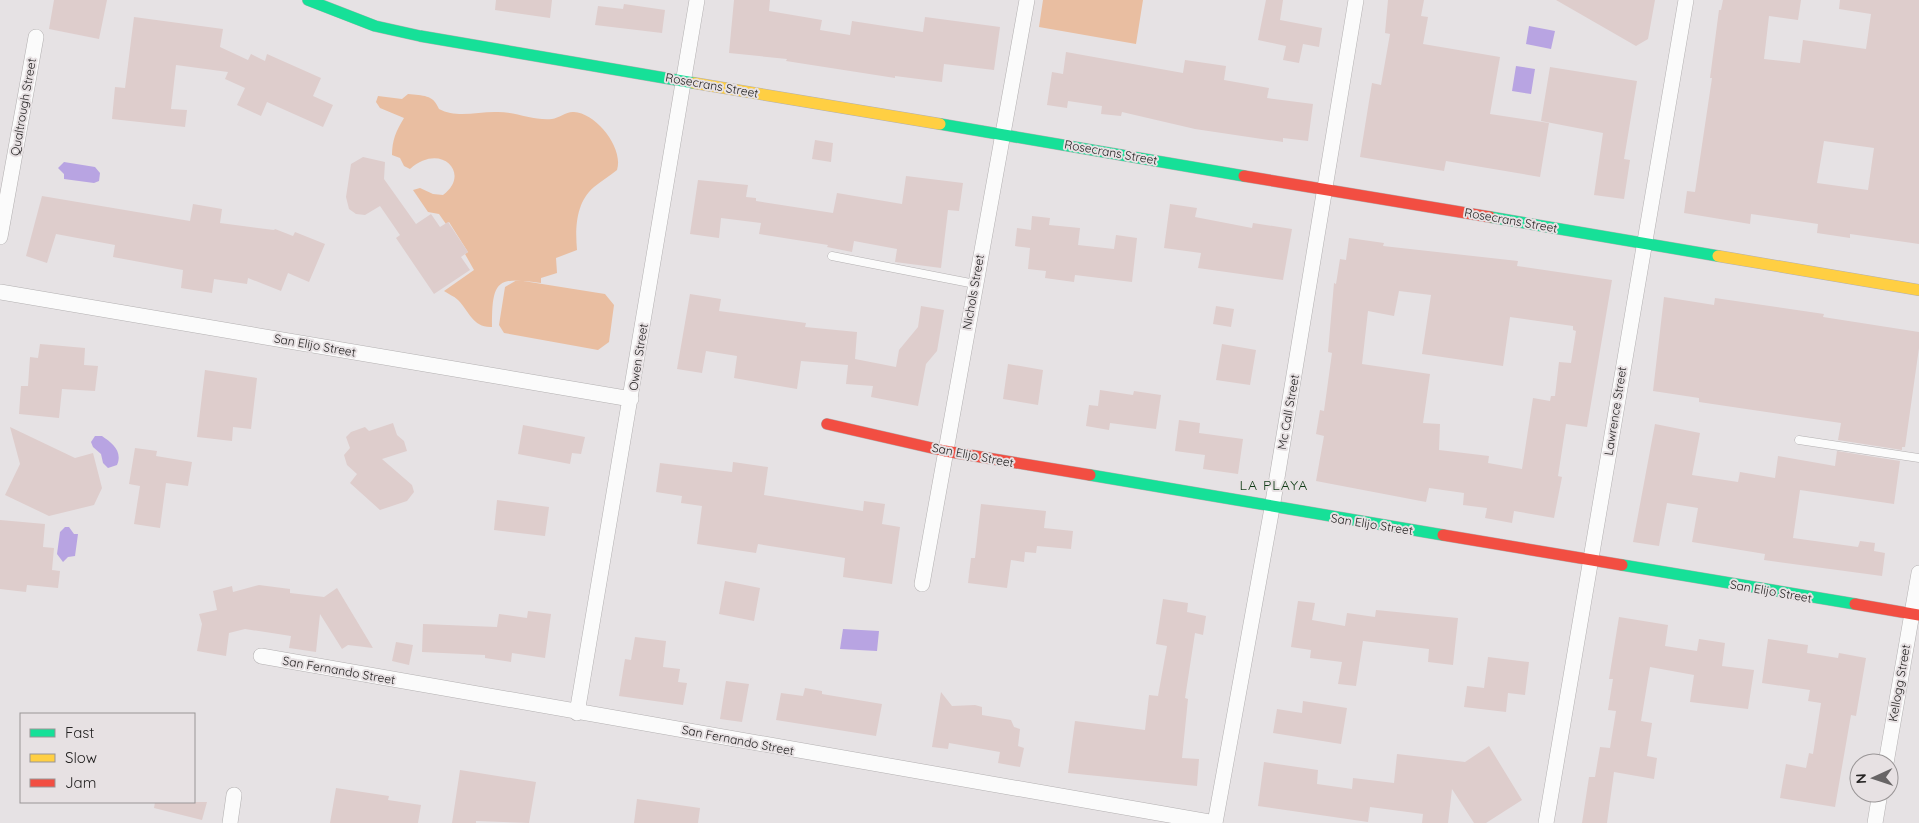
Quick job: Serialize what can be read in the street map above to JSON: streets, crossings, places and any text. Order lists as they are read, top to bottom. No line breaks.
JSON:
{"streets":{"street":["Rosecrans Street","Qualtrough Street","Nichols Street","San Elijo Street","Owen Street","Lawrence Street","Mc Call Street","San Fernando Street","Kellogg Street"]},"crossings":[["Rosecrans Street","Nichols Street"],["Rosecrans Street","Owen Street"],["Rosecrans Street","Lawrence Street"],["Rosecrans Street","Mc Call Street"],["Nichols Street","San Elijo Street"],["San Elijo Street","Owen Street"],["San Elijo Street","Lawrence Street"],["San Elijo Street","Mc Call Street"],["San Elijo Street","Kellogg Street"],["Owen Street","San Fernando Street"],["Mc Call Street","San Fernando Street"]],"districts":["LA PLAYA"],"legend":["Fast","Slow","Jam"],"north":"left"}
